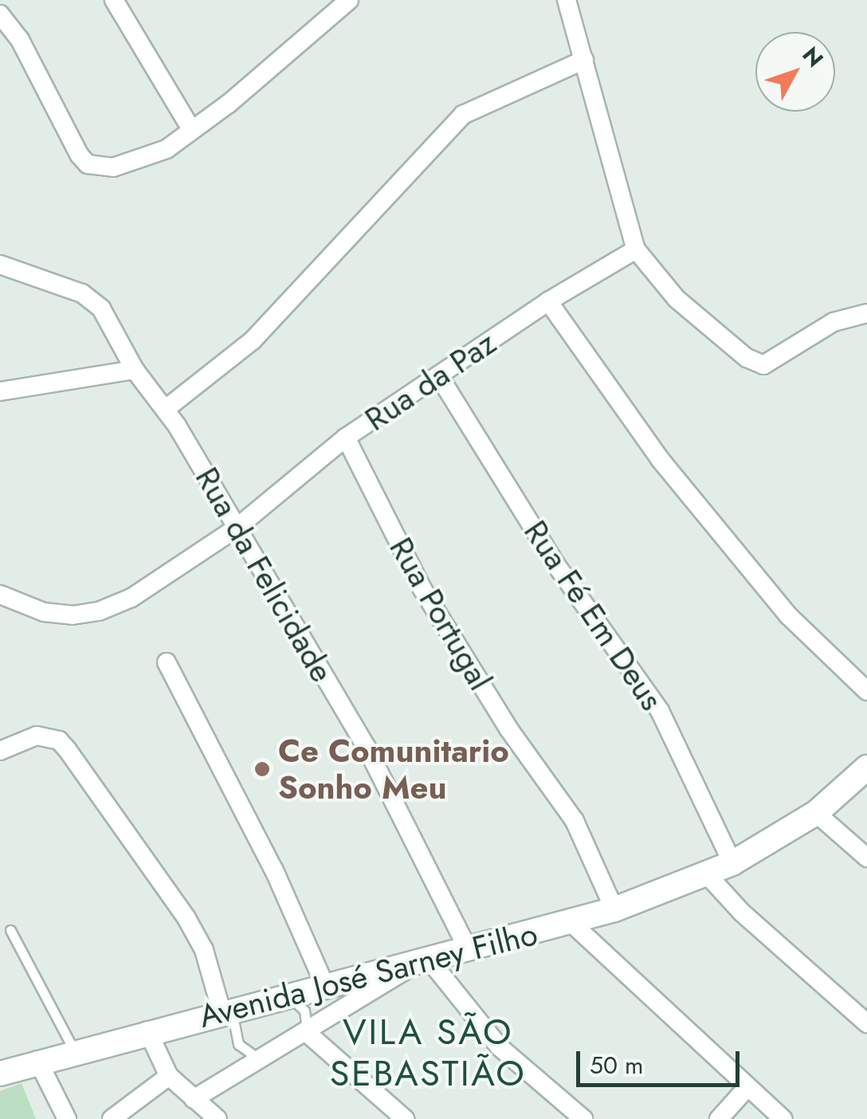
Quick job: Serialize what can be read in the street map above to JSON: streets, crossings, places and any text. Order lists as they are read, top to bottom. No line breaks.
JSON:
{"streets":{"main road":["Avenida José Sarney Filho"],"street":["Rua da Paz","Rua da Felicidade","Rua Portugal","Rua Fé Em Deus"]},"crossings":[["Rua da Paz","Rua da Felicidade"],["Rua da Paz","Rua Portugal"],["Rua da Paz","Rua Fé Em Deus"],["Rua da Felicidade","Avenida José Sarney Filho"],["Rua Portugal","Avenida José Sarney Filho"],["Rua Fé Em Deus","Avenida José Sarney Filho"]],"districts":["VILA SÃO SEBASTIÃO"],"places":["Ce Comunitario Sonho Meu"],"scale_bar":"50 m","north":"top right"}
